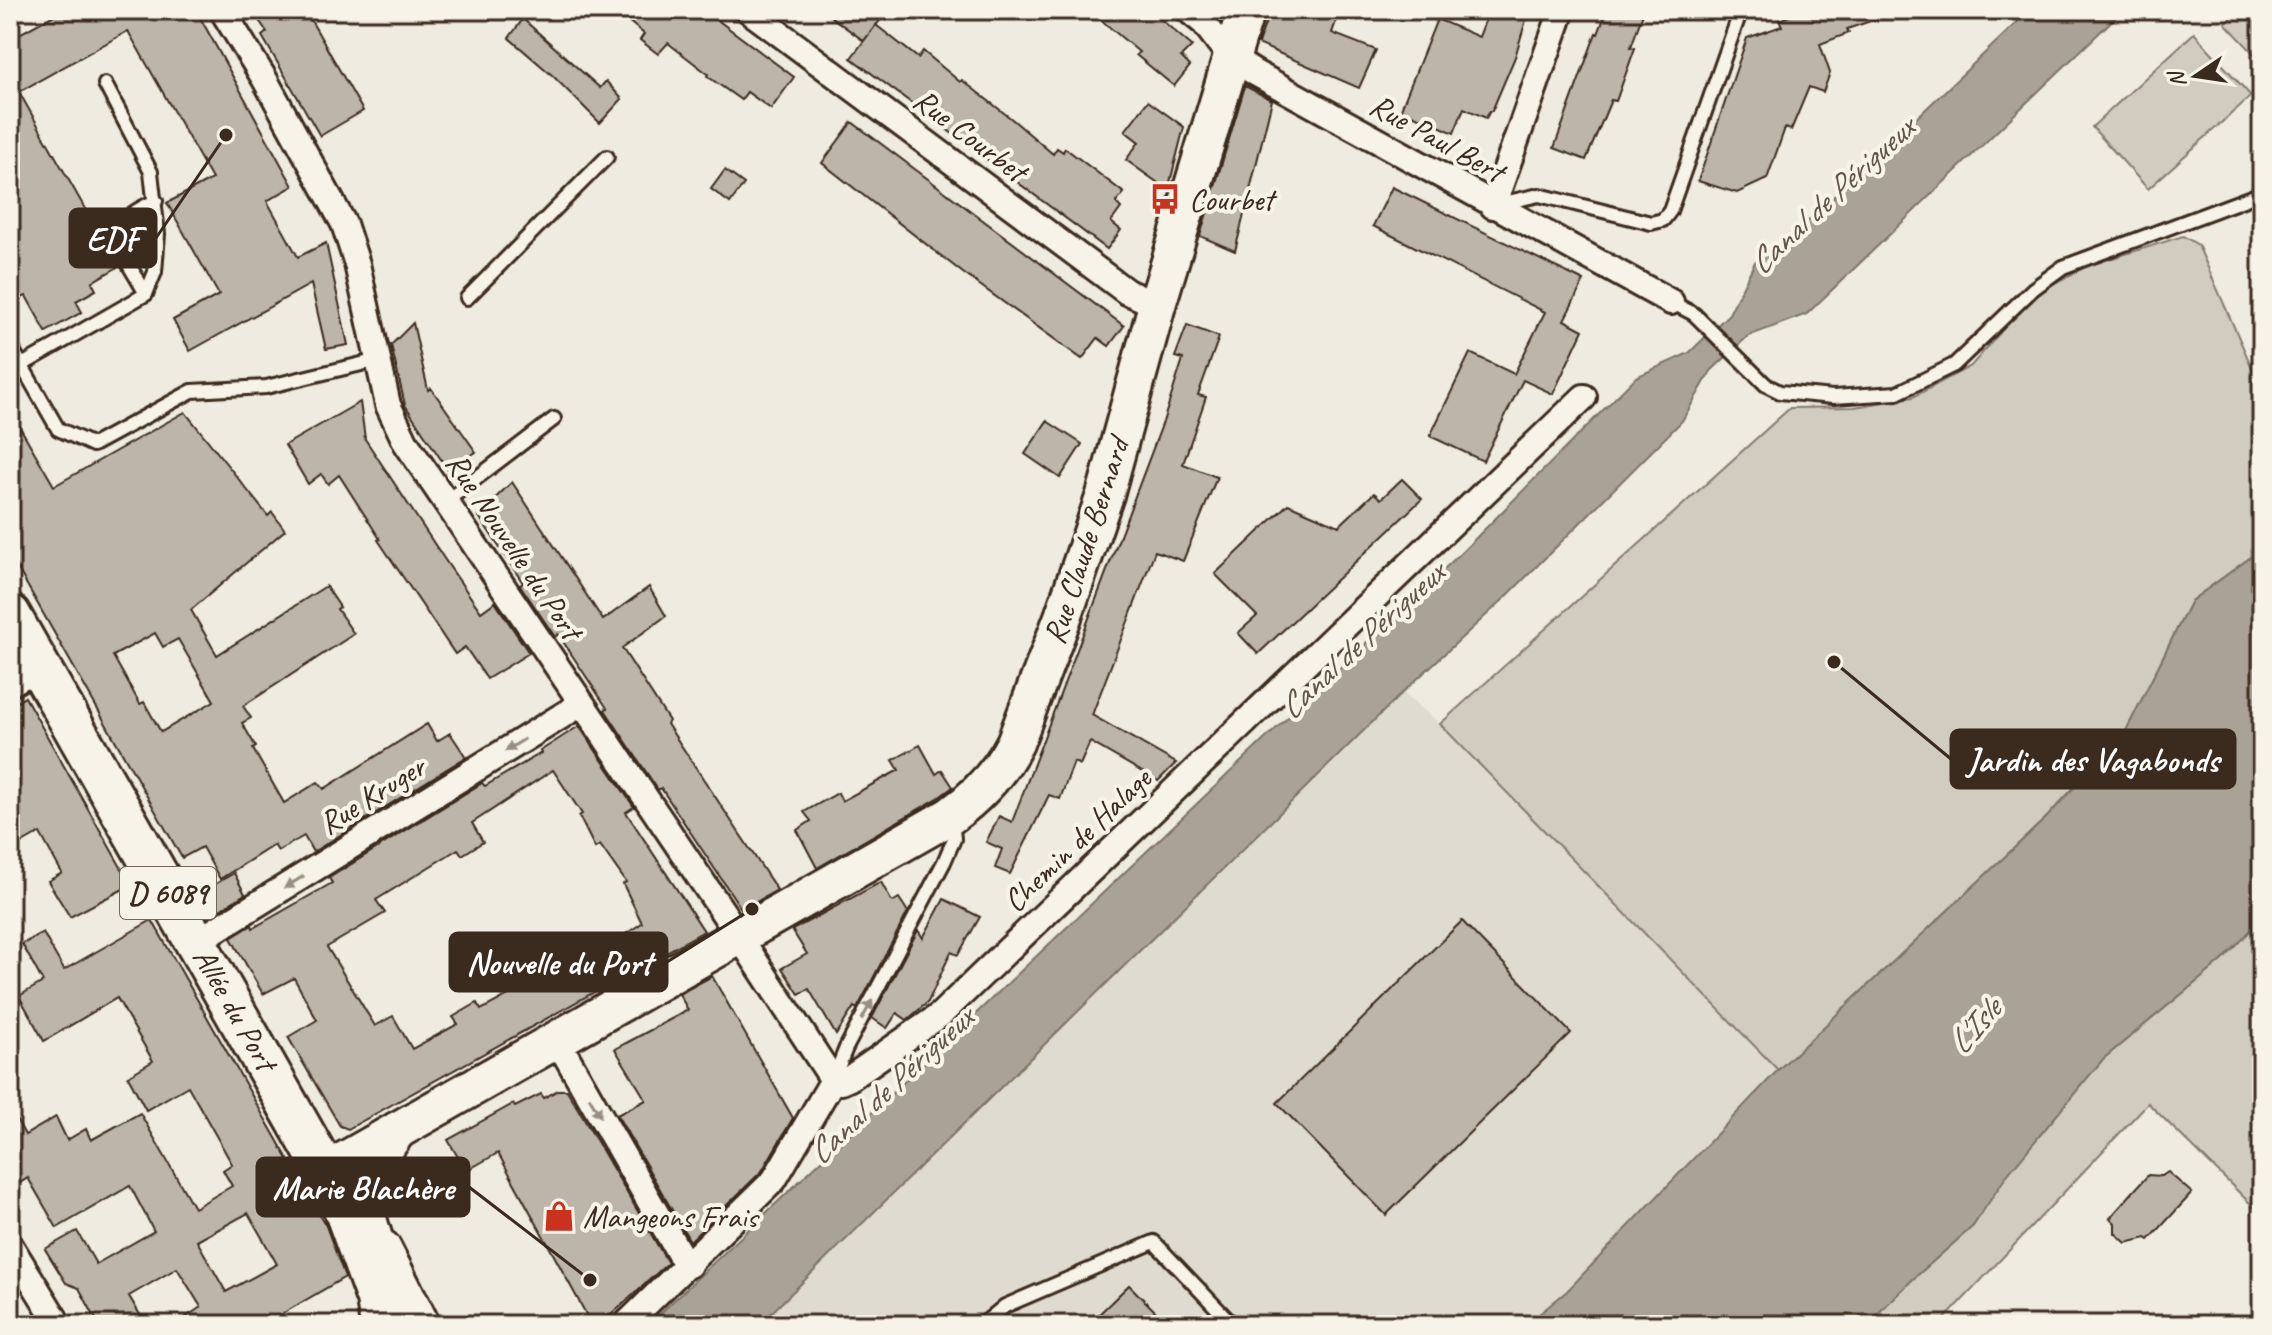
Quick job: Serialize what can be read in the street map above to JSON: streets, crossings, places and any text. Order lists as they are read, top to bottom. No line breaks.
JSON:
{"streets":{"main road":["Rue Claude Bernard","D 6089","Allée du Port"],"street":["Rue Courbet","Rue Paul Bert","Rue Nouvelle du Port","Rue Kruger","Chemin de Halage"]},"crossings":[["Rue Courbet","Rue Claude Bernard"],["Rue Paul Bert","Rue Claude Bernard"],["Rue Claude Bernard","Rue Nouvelle du Port"],["Rue Claude Bernard","Allée du Port"],["Rue Nouvelle du Port","Rue Kruger"],["Rue Nouvelle du Port","Chemin de Halage"],["Rue Kruger","Allée du Port"]],"one_way":["Rue Kruger"],"water":["Canal de Périgueux","L'Isle"],"places":{"other":["EDF","Jardin des Vagabonds","Nouvelle du Port","Marie Blachère"],"bus stop":["Courbet"],"shop":["Mangeons Frais"]},"north":"left"}
